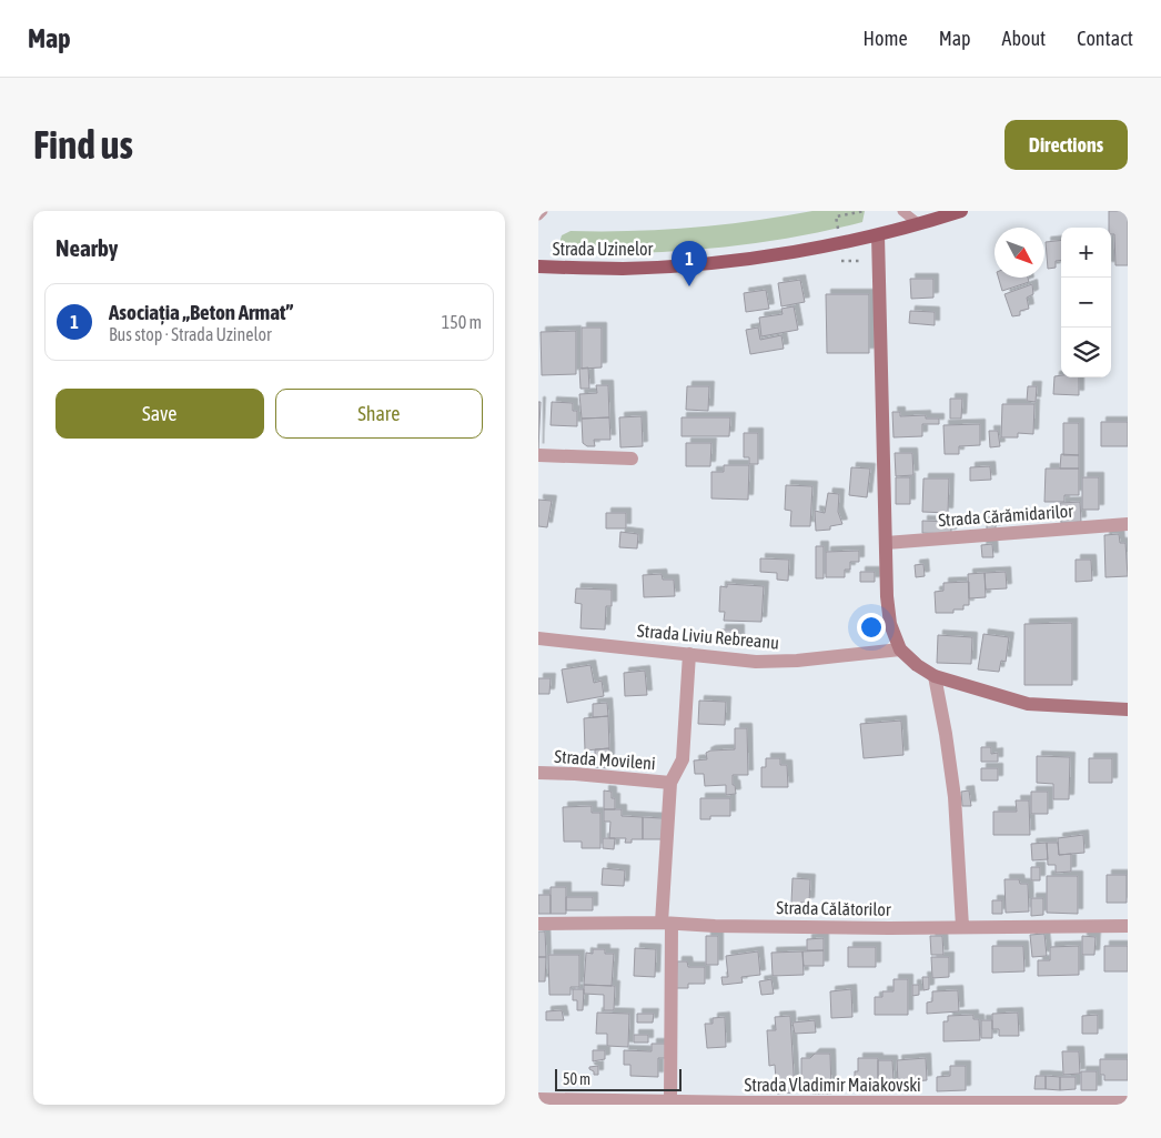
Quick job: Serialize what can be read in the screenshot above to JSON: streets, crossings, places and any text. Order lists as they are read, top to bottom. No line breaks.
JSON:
{"streets":{"main road":["Strada Uzinelor"],"street":["Strada Cărămidarilor","Strada Liviu Rebreanu","Strada Movileni","Strada Călătorilor","Strada Vladimir Maiakovski"]},"crossings":[["Strada Liviu Rebreanu","Strada Movileni"]],"scale_bar":"50 m","north":"bottom right","page":{"header":"Map","nav":["Home","Map","About","Contact"],"buttons":["Directions",["Save","Share"]],"title":"Find us","heading":"Nearby","map_buttons":["+","−"],"pins":"1","list":[{"mark":"1","name":"Asociația „Beton Armat”","note":"Bus stop · Strada Uzinelor","value":"150 m"}],"scale":"50 m"}}
